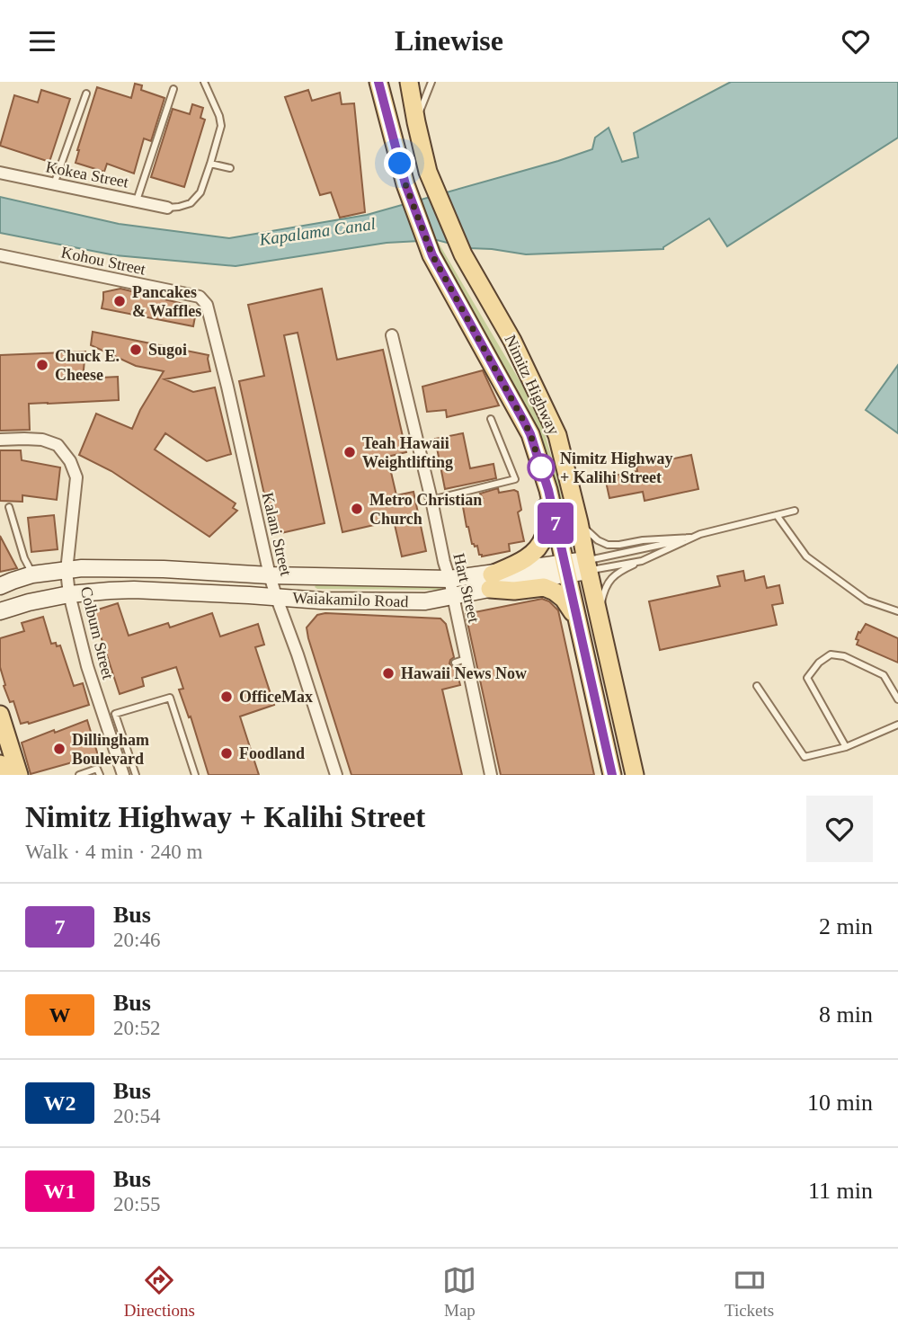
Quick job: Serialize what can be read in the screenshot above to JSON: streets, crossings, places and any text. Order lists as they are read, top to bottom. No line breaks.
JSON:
{"streets":{"main road":["Nimitz Highway","Waiakamilo Road"],"street":["Kokea Street","Kohou Street","Kalani Street","Hart Street","Colburn Street"]},"crossings":[["Kohou Street","Kalani Street"],["Nimitz Highway","Waiakamilo Road"],["Kalani Street","Waiakamilo Road"],["Hart Street","Waiakamilo Road"],["Waiakamilo Road","Colburn Street"]],"water":["Kapalama Canal"],"places":["Pancakes & Waffles","Sugoi","Chuck E. Cheese","Teah Hawaii Weightlifting","Nimitz Highway + Kalihi Street","Metro Christian Church","Hawaii News Now","OfficeMax","Dillingham Boulevard","Foodland"],"lines":["bus line 7"],"page":{"header":"Linewise","on_map":"7","heading":["Nimitz Highway + Kalihi Street","Walk · 4 min · 240 m"],"list":[{"mark":"7","name":"Bus","note":"20:46","value":"2 min"},{"mark":"W","name":"Bus","note":"20:52","value":"8 min"},{"mark":"W2","name":"Bus","note":"20:54","value":"10 min"},{"mark":"W1","name":"Bus","note":"20:55","value":"11 min"}],"tabs":["Directions","Map","Tickets"]}}
